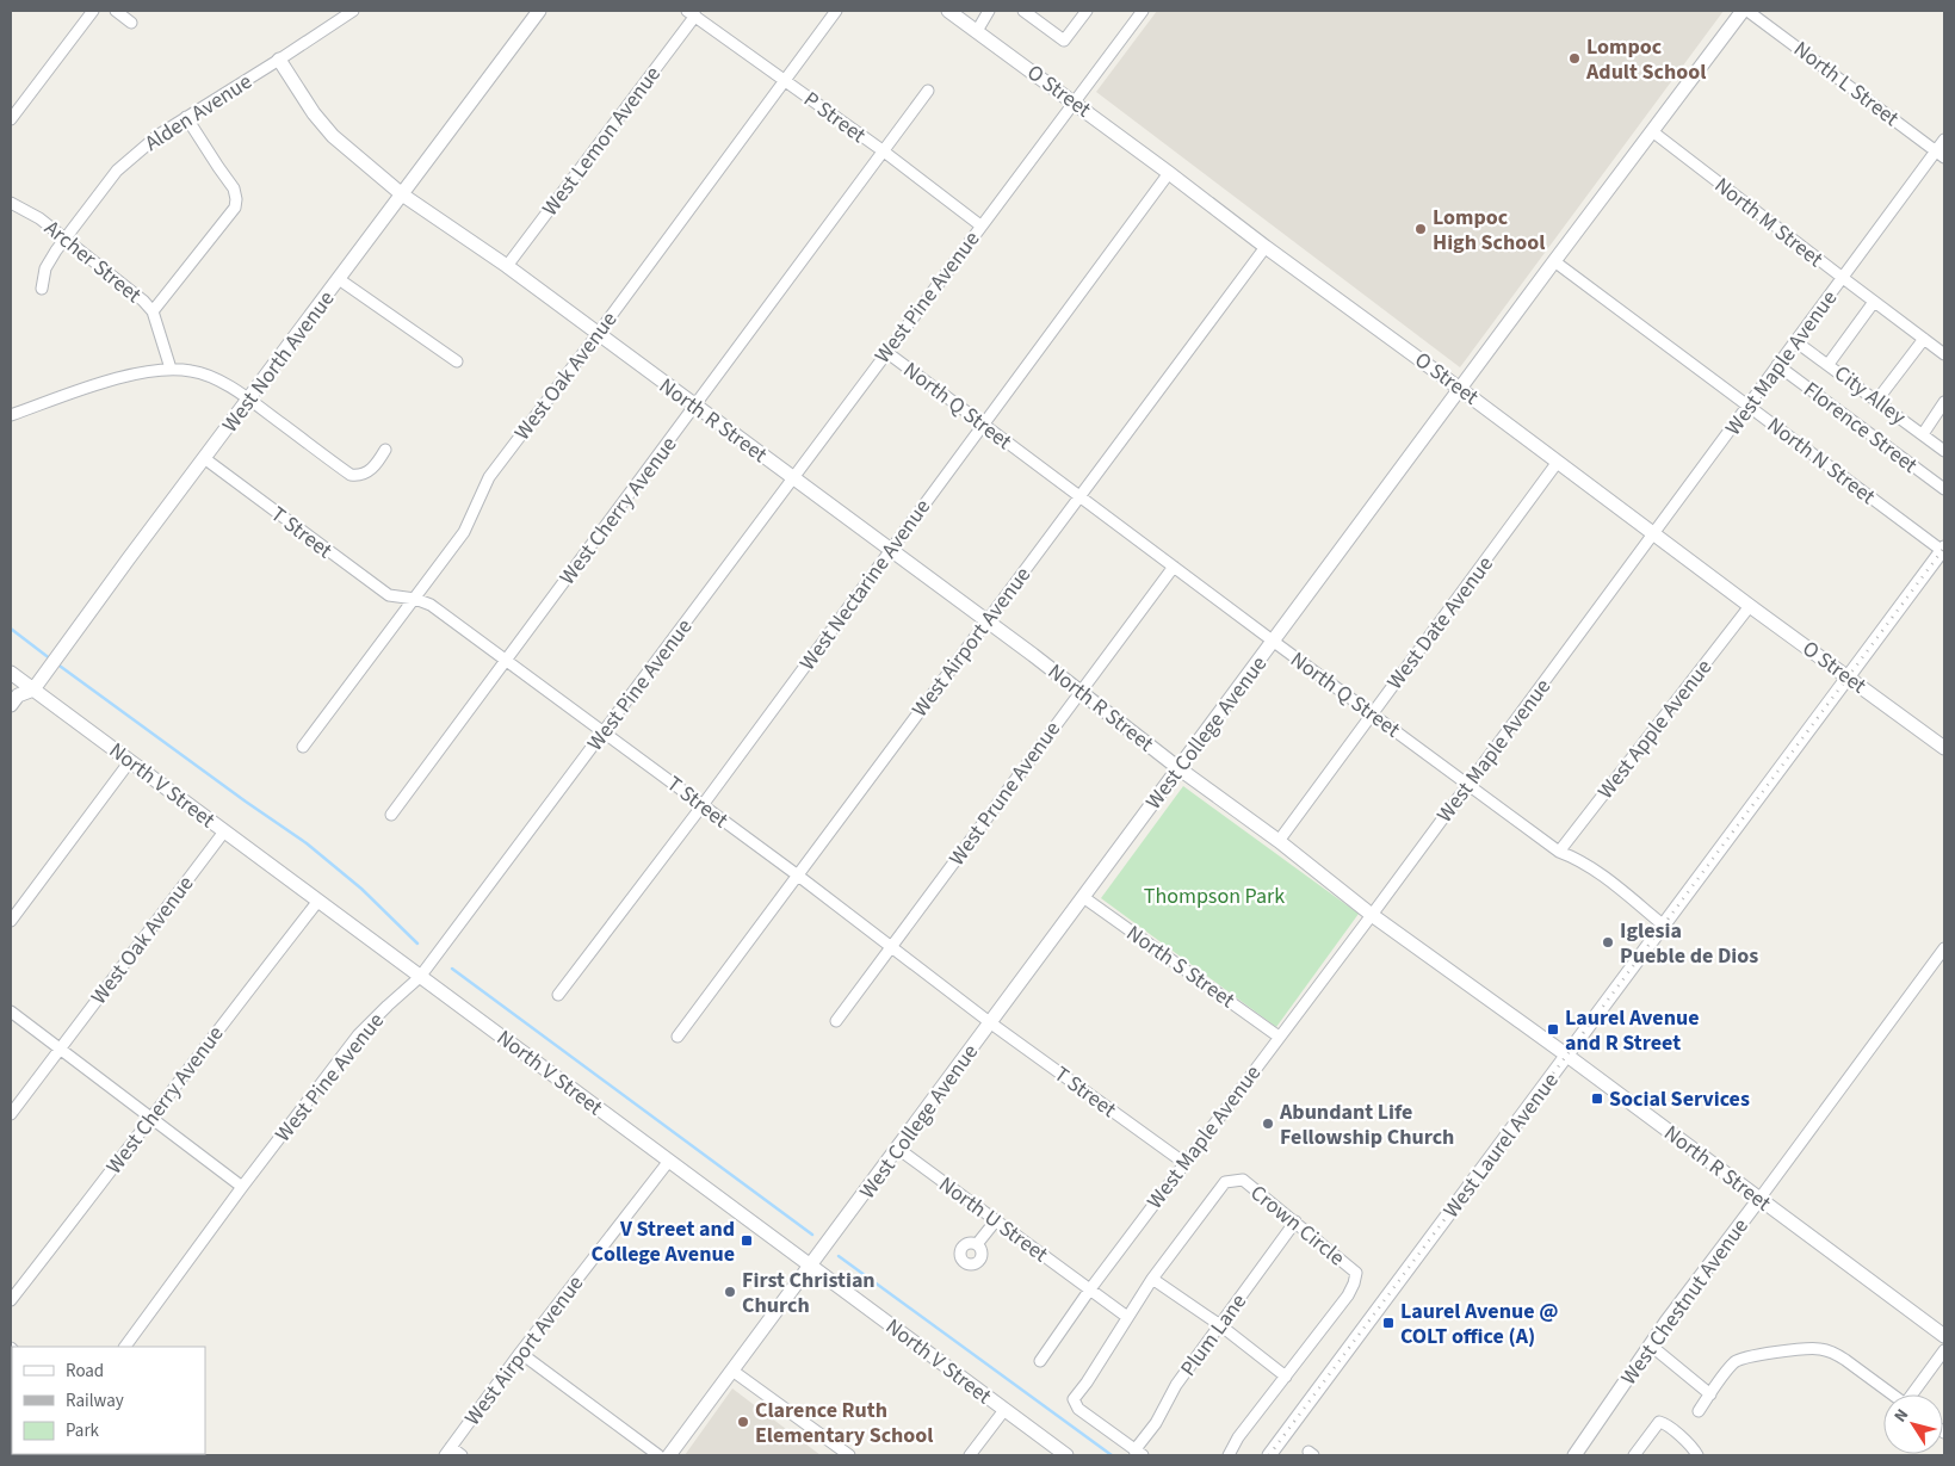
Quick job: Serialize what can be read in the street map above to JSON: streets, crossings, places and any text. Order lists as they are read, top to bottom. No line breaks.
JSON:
{"streets":{"street":["North L Street","O Street","Alden Avenue","P Street","West Lemon Avenue","North M Street","Archer Street","West Pine Avenue","West North Avenue","West Maple Avenue","West Oak Avenue","City Alley","North Q Street","North R Street","Florence Street","North N Street","West Cherry Avenue","T Street","West Nectarine Avenue","West Date Avenue","West Airport Avenue","West Apple Avenue","West College Avenue","North V Street","West Prune Avenue","North S Street","West Laurel Avenue","North U Street","Crown Circle","West Chestnut Avenue","Plum Lane"]},"crossings":[["North L Street","West Maple Avenue"],["O Street","West Pine Avenue"],["O Street","West Maple Avenue"],["O Street","West Nectarine Avenue"],["O Street","West Date Avenue"],["O Street","West Airport Avenue"],["O Street","West Apple Avenue"],["O Street","West College Avenue"],["O Street","West Laurel Avenue"],["Alden Avenue","Archer Street"],["Alden Avenue","North R Street"],["P Street","West Lemon Avenue"],["P Street","West Pine Avenue"],["P Street","West Oak Avenue"],["P Street","West Cherry Avenue"],["West Lemon Avenue","North R Street"],["North M Street","West Maple Avenue"],["North M Street","West College Avenue"],["West Pine Avenue","North Q Street"],["West Pine Avenue","North R Street"],["West Pine Avenue","T Street"],["West Pine Avenue","North V Street"],["West North Avenue","North R Street"],["West North Avenue","T Street"],["West North Avenue","North V Street"],["West Maple Avenue","City Alley"],["West Maple Avenue","North Q Street"],["West Maple Avenue","North R Street"],["West Maple Avenue","Florence Street"],["West Maple Avenue","North N Street"],["West Maple Avenue","T Street"],["West Maple Avenue","North S Street"],["West Maple Avenue","North U Street"],["West Oak Avenue","North R Street"],["West Oak Avenue","T Street"],["West Oak Avenue","North V Street"],["North Q Street","West Nectarine Avenue"],["North Q Street","West Date Avenue"],["North Q Street","West Airport Avenue"],["North Q Street","West Apple Avenue"],["North Q Street","West College Avenue"],["North Q Street","West Prune Avenue"],["North Q Street","West Laurel Avenue"],["North R Street","West Cherry Avenue"],["North R Street","West Nectarine Avenue"],["North R Street","West Date Avenue"],["North R Street","West Airport Avenue"],["North R Street","West College Avenue"],["North R Street","West Prune Avenue"],["North R Street","West Laurel Avenue"],["North R Street","West Chestnut Avenue"],["North N Street","West College Avenue"],["North N Street","West Laurel Avenue"],["West Cherry Avenue","T Street"],["West Cherry Avenue","North V Street"],["T Street","West Nectarine Avenue"],["T Street","West Airport Avenue"],["T Street","West College Avenue"],["T Street","West Prune Avenue"],["West Airport Avenue","North V Street"],["West College Avenue","North V Street"],["West College Avenue","North S Street"],["West College Avenue","North U Street"],["North U Street","Crown Circle"],["Crown Circle","Plum Lane"]],"parks":["Thompson Park"],"places":{"other":["Lompoc Adult School","Lompoc High School","Iglesia Pueble de Dios","Abundant Life Fellowship Church","First Christian Church","Clarence Ruth Elementary School"],"transit":["Laurel Avenue and R Street","Social Services","V Street and College Avenue","Laurel Avenue @ COLT office (A)"]},"legend":["Road","Railway","Park"],"north":"top left"}
